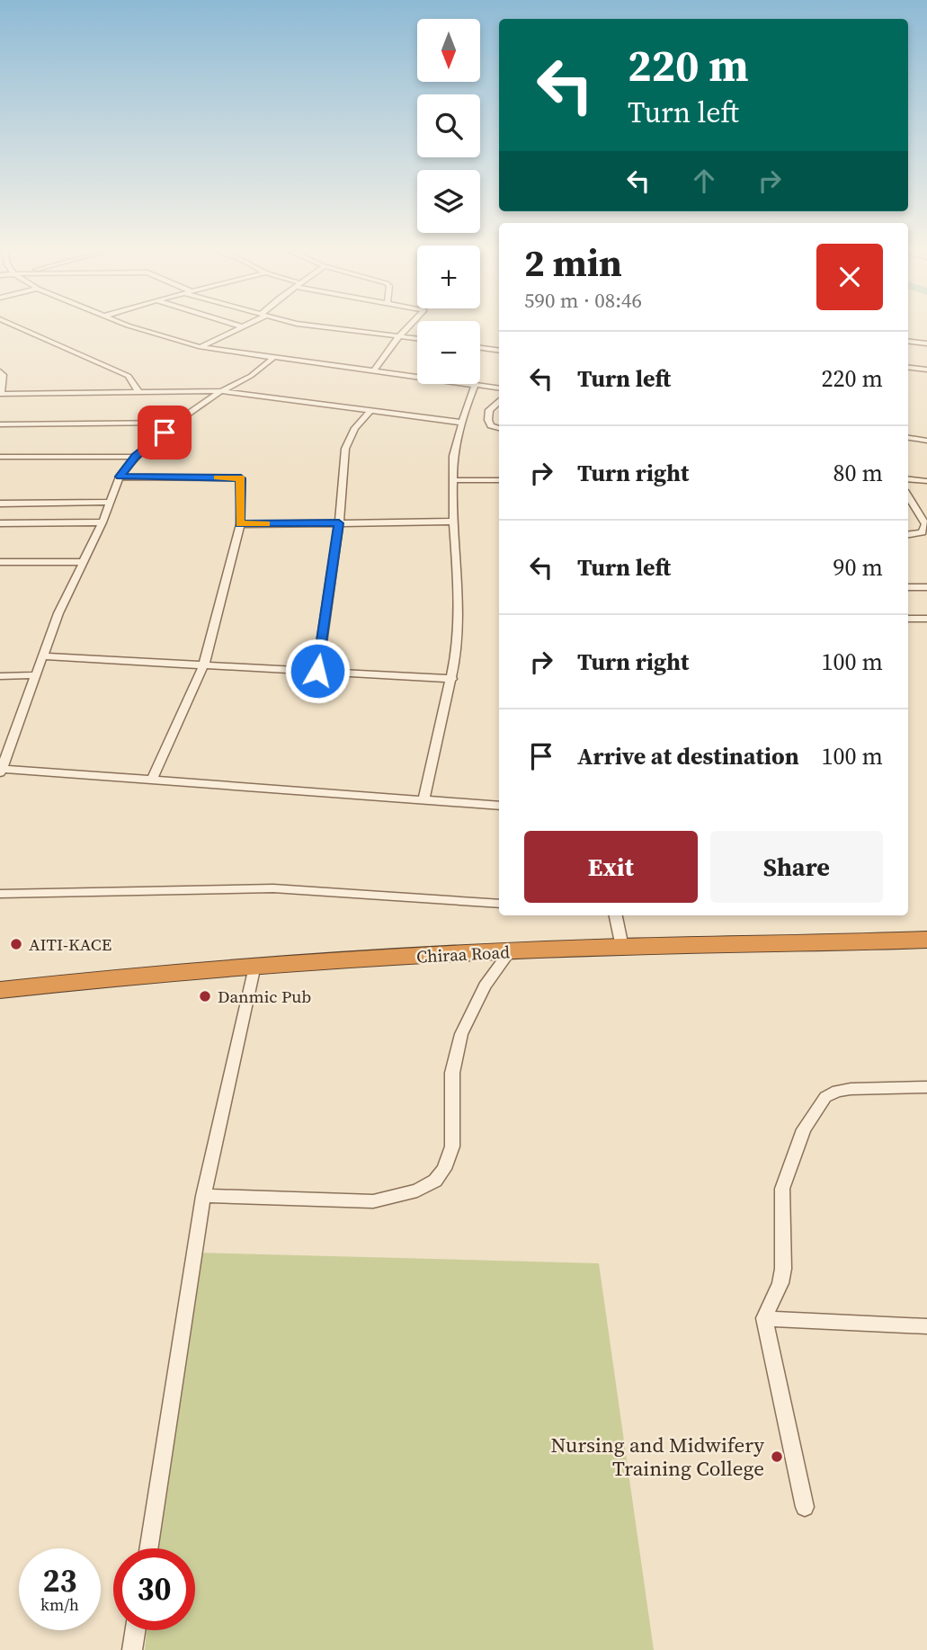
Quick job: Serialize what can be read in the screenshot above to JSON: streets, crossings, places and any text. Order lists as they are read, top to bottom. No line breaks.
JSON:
{"streets":{"highway":["Chiraa Road"]},"places":["AITI-KACE","Danmic Pub","Nursing and Midwifery Training College"],"north":"bottom","page":{"map_buttons":["+","−"],"turn":["220 m","Turn left"],"heading":["2 min","590 m · 08:46"],"list":[{"name":"Turn left","value":"220 m"},{"name":"Turn right","value":"80 m"},{"name":"Turn left","value":"90 m"},{"name":"Turn right","value":"100 m"},{"name":"Arrive at destination","value":"100 m"}],"buttons":["Exit","Share"],"speed":"23 km/h","limit":"30"}}
